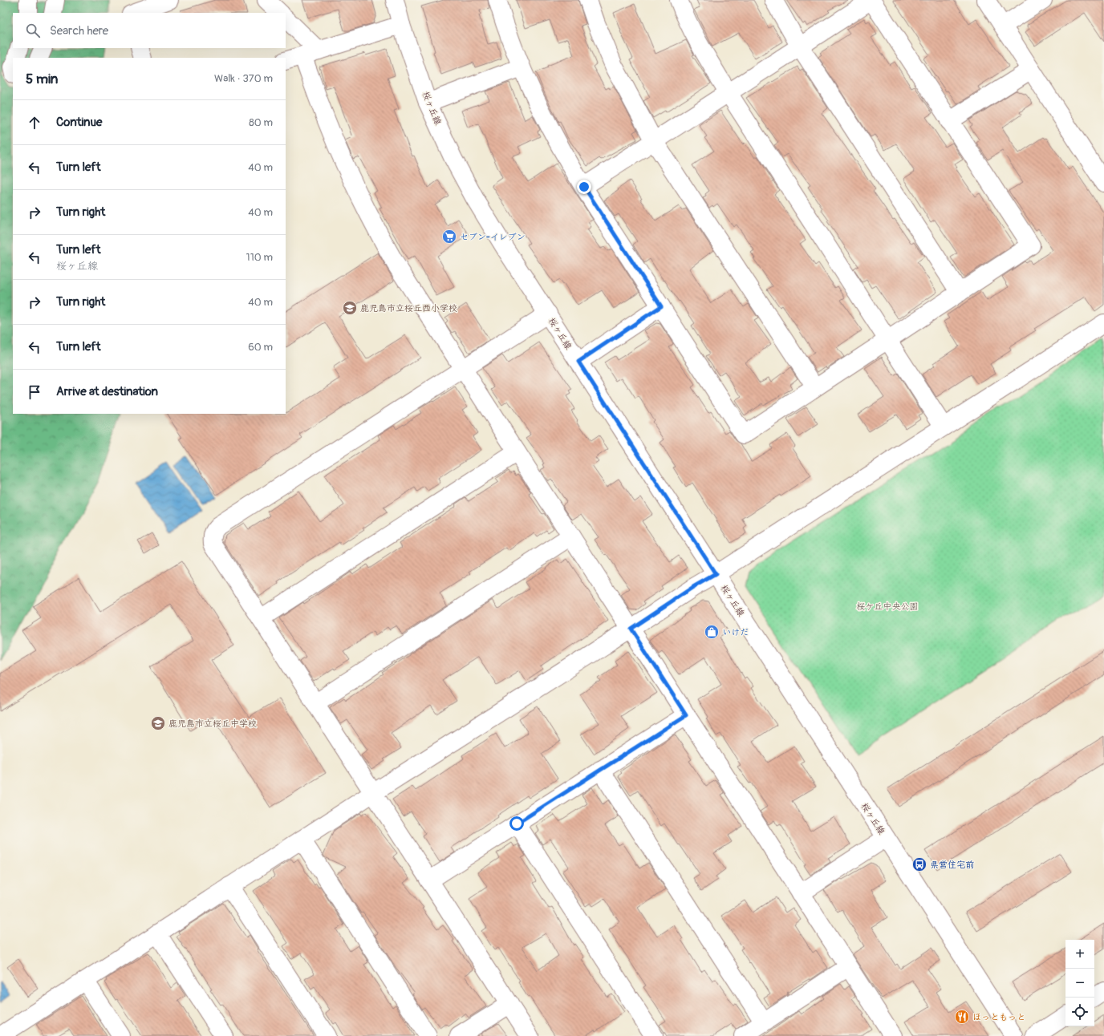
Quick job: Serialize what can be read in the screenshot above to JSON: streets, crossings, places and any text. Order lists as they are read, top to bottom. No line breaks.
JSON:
{"streets":{"street":["桜ヶ丘線"]},"parks":["桜ケ丘中央公園"],"places":{"supermarket":["セブン-イレブン"],"school or university":["鹿児島市立桜丘西小学校","鹿児島市立桜丘中学校"],"shop":["いけだ"],"bus stop":["県営住宅前"],"restaurant":["ほっともっと"]},"page":{"search":"Search here","heading":["5 min","Walk · 370 m"],"list":[["Continue","80 m"],["Turn left","40 m"],["Turn right","40 m"],["Turn left","桜ヶ丘線","110 m"],["Turn right","40 m"],["Turn left","60 m"],"Arrive at destination"],"map_buttons":["+","−"]}}
